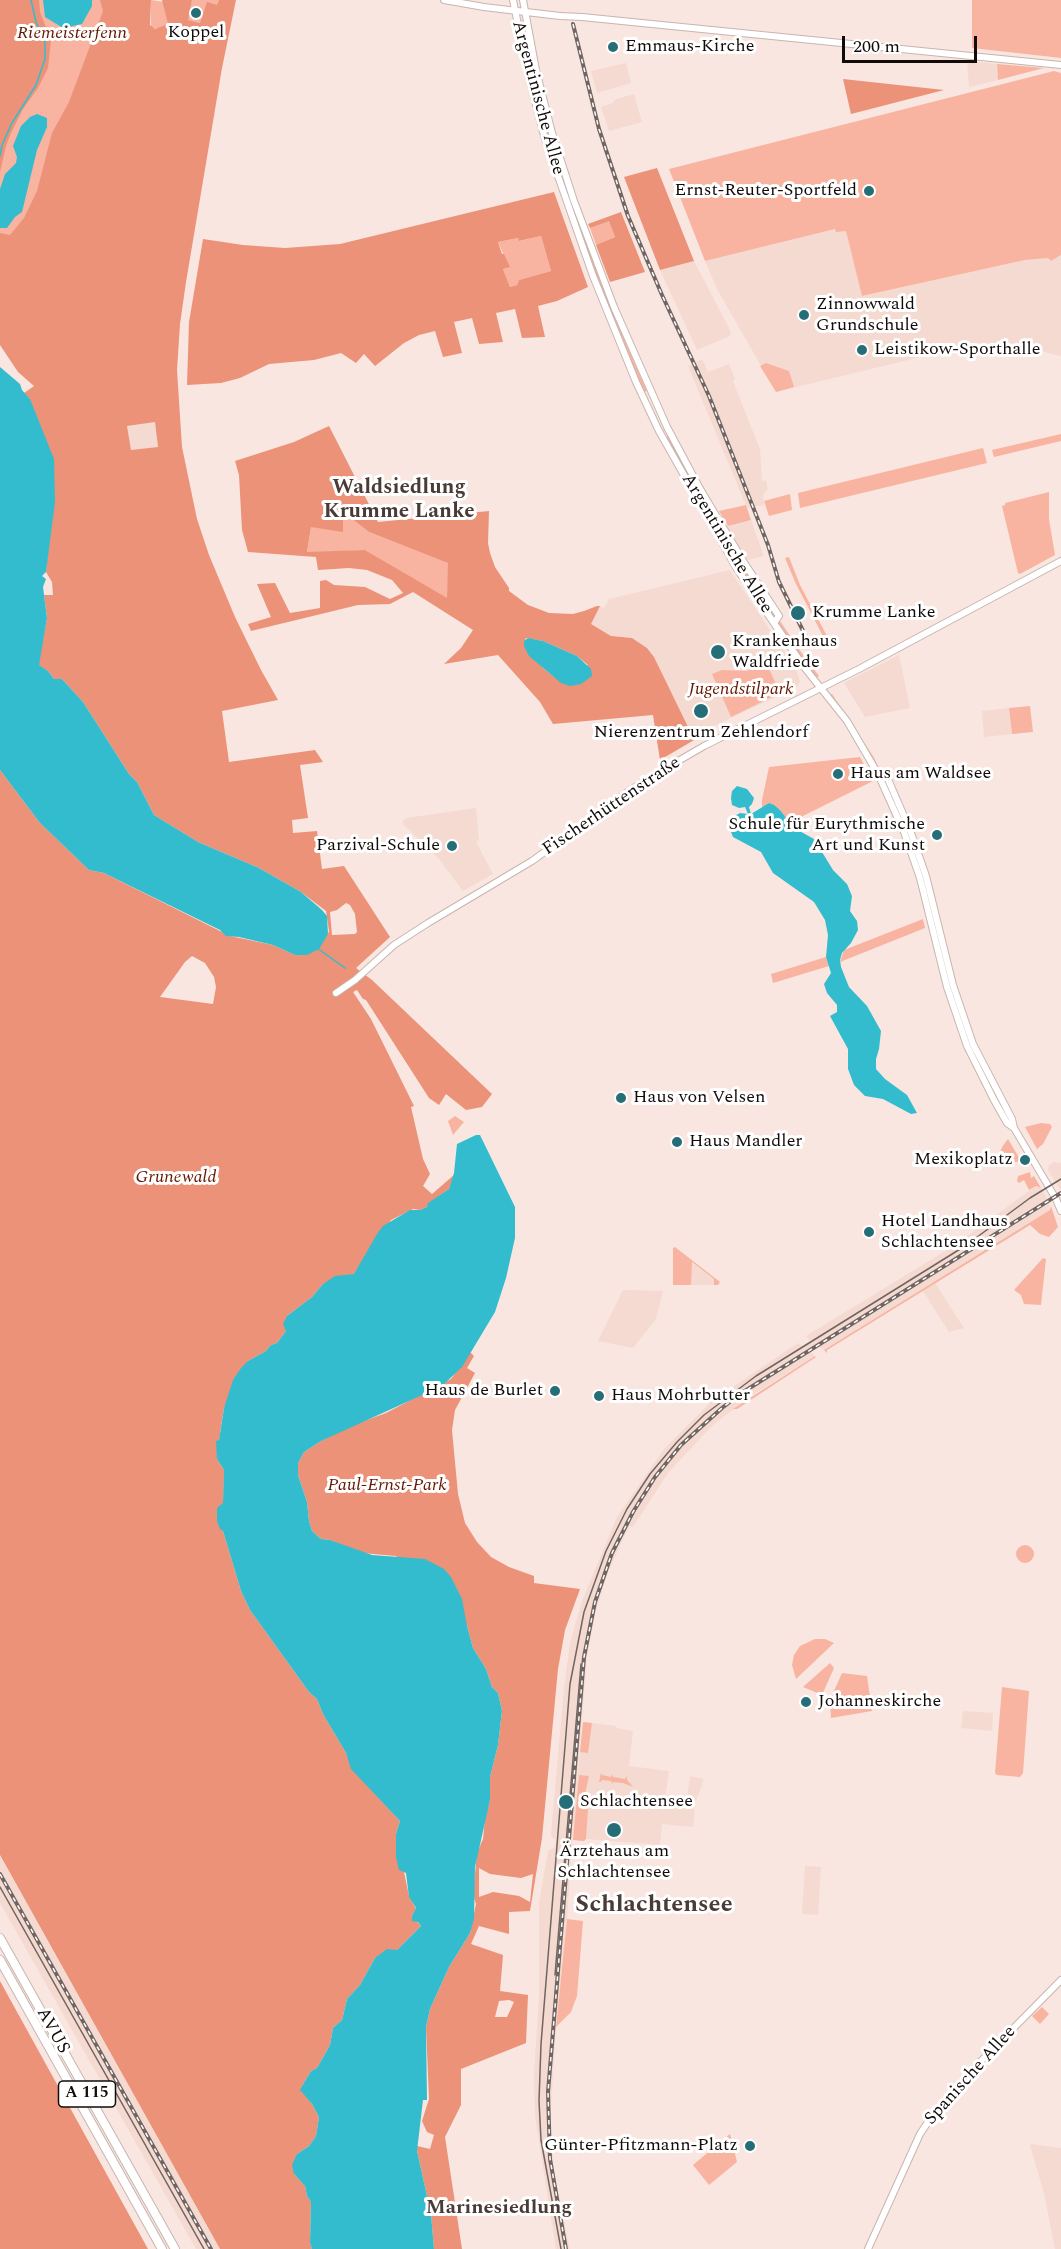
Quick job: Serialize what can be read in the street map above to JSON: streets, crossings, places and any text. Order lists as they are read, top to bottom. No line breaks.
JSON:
{"streets":{"highway":["AVUS","A 115"],"main road":["Argentinische Allee","Fischerhüttenstraße","Spanische Allee"]},"crossings":[["Argentinische Allee","Fischerhüttenstraße"]],"districts":["Waldsiedlung Krumme Lanke","Schlachtensee","Marinesiedlung"],"parks":["Riemeisterfenn","Jugendstilpark","Grunewald","Paul-Ernst-Park"],"places":["Koppel","Emmaus-Kirche","Ernst-Reuter-Sportfeld","Zinnowwald Grundschule","Leistikow-Sporthalle","Krumme Lanke","Krankenhaus Waldfriede","Nierenzentrum Zehlendorf","Haus am Waldsee","Schule für Eurythmische Art und Kunst","Parzival-Schule","Haus von Velsen","Haus Mandler","Mexikoplatz","Hotel Landhaus Schlachtensee","Haus de Burlet","Haus Mohrbutter","Johanneskirche","Schlachtensee","Ärztehaus am Schlachtensee","Günter-Pfitzmann-Platz"],"scale_bar":"200 m"}
